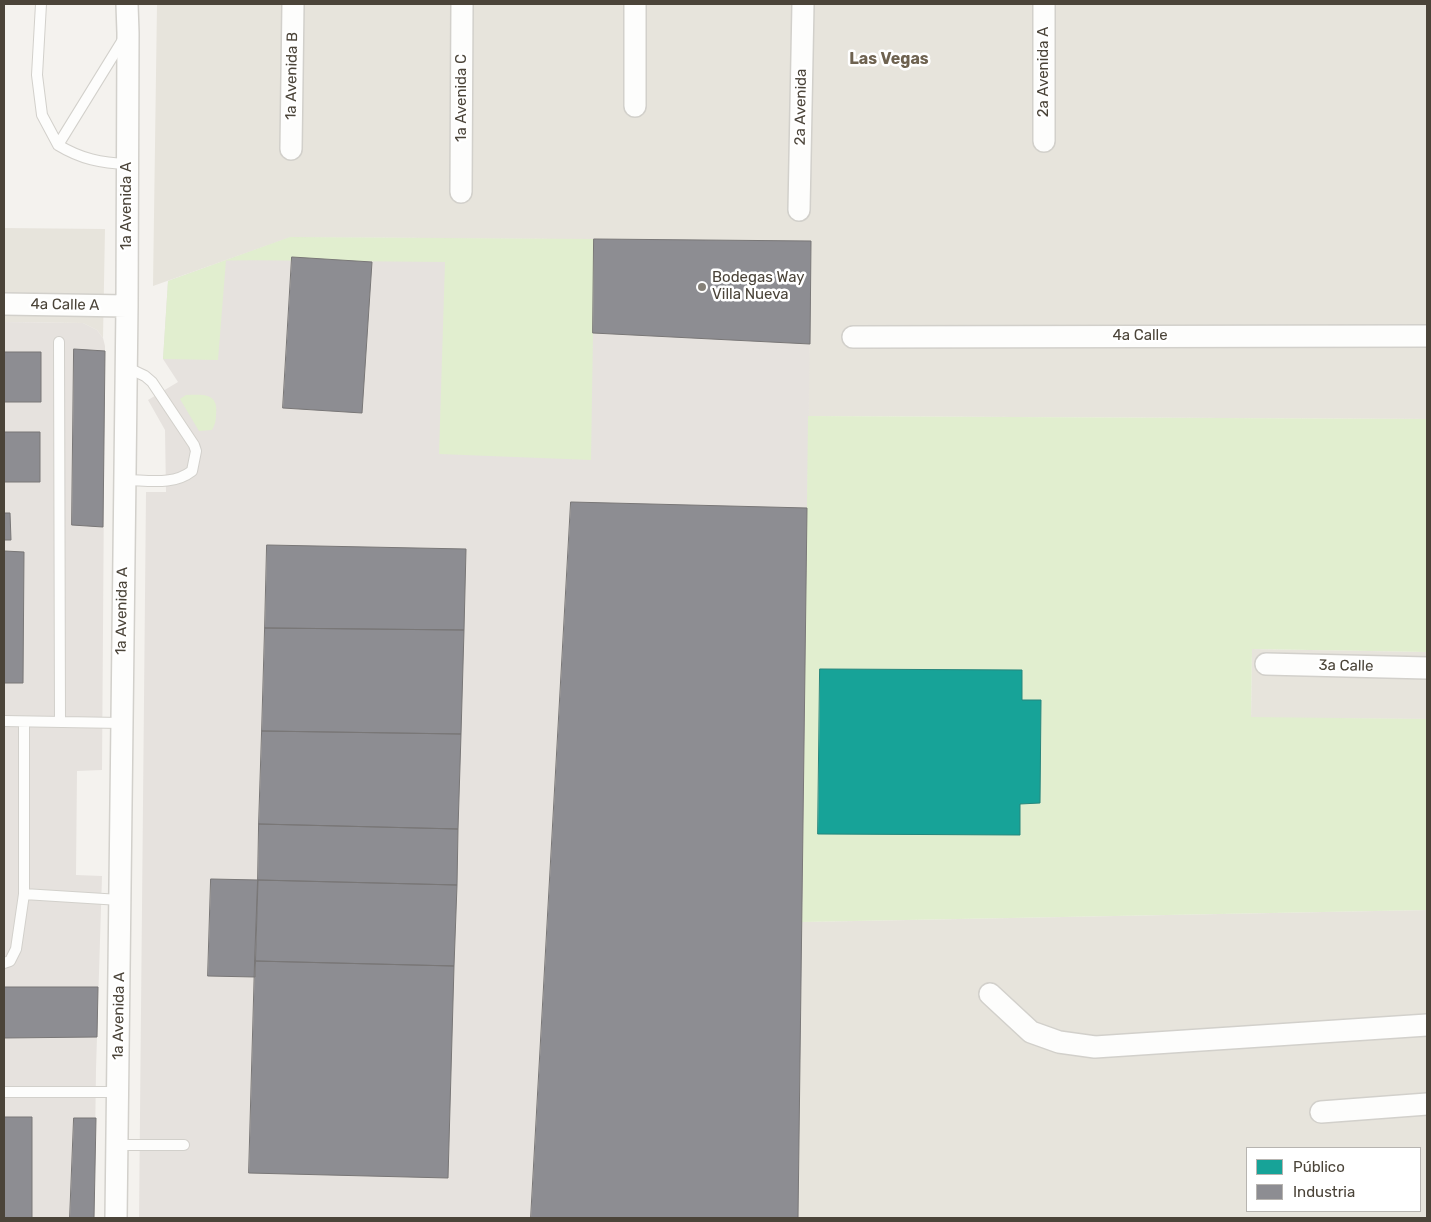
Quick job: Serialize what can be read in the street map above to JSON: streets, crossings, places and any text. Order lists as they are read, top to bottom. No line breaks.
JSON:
{"streets":{"street":["2a Avenida A","1a Avenida B","1a Avenida C","2a Avenida","1a Avenida A","4a Calle A","4a Calle","3a Calle"]},"crossings":[["1a Avenida A","4a Calle A"]],"districts":["Las Vegas"],"places":["Bodegas Way Villa Nueva"],"legend":["Público","Industria"]}
